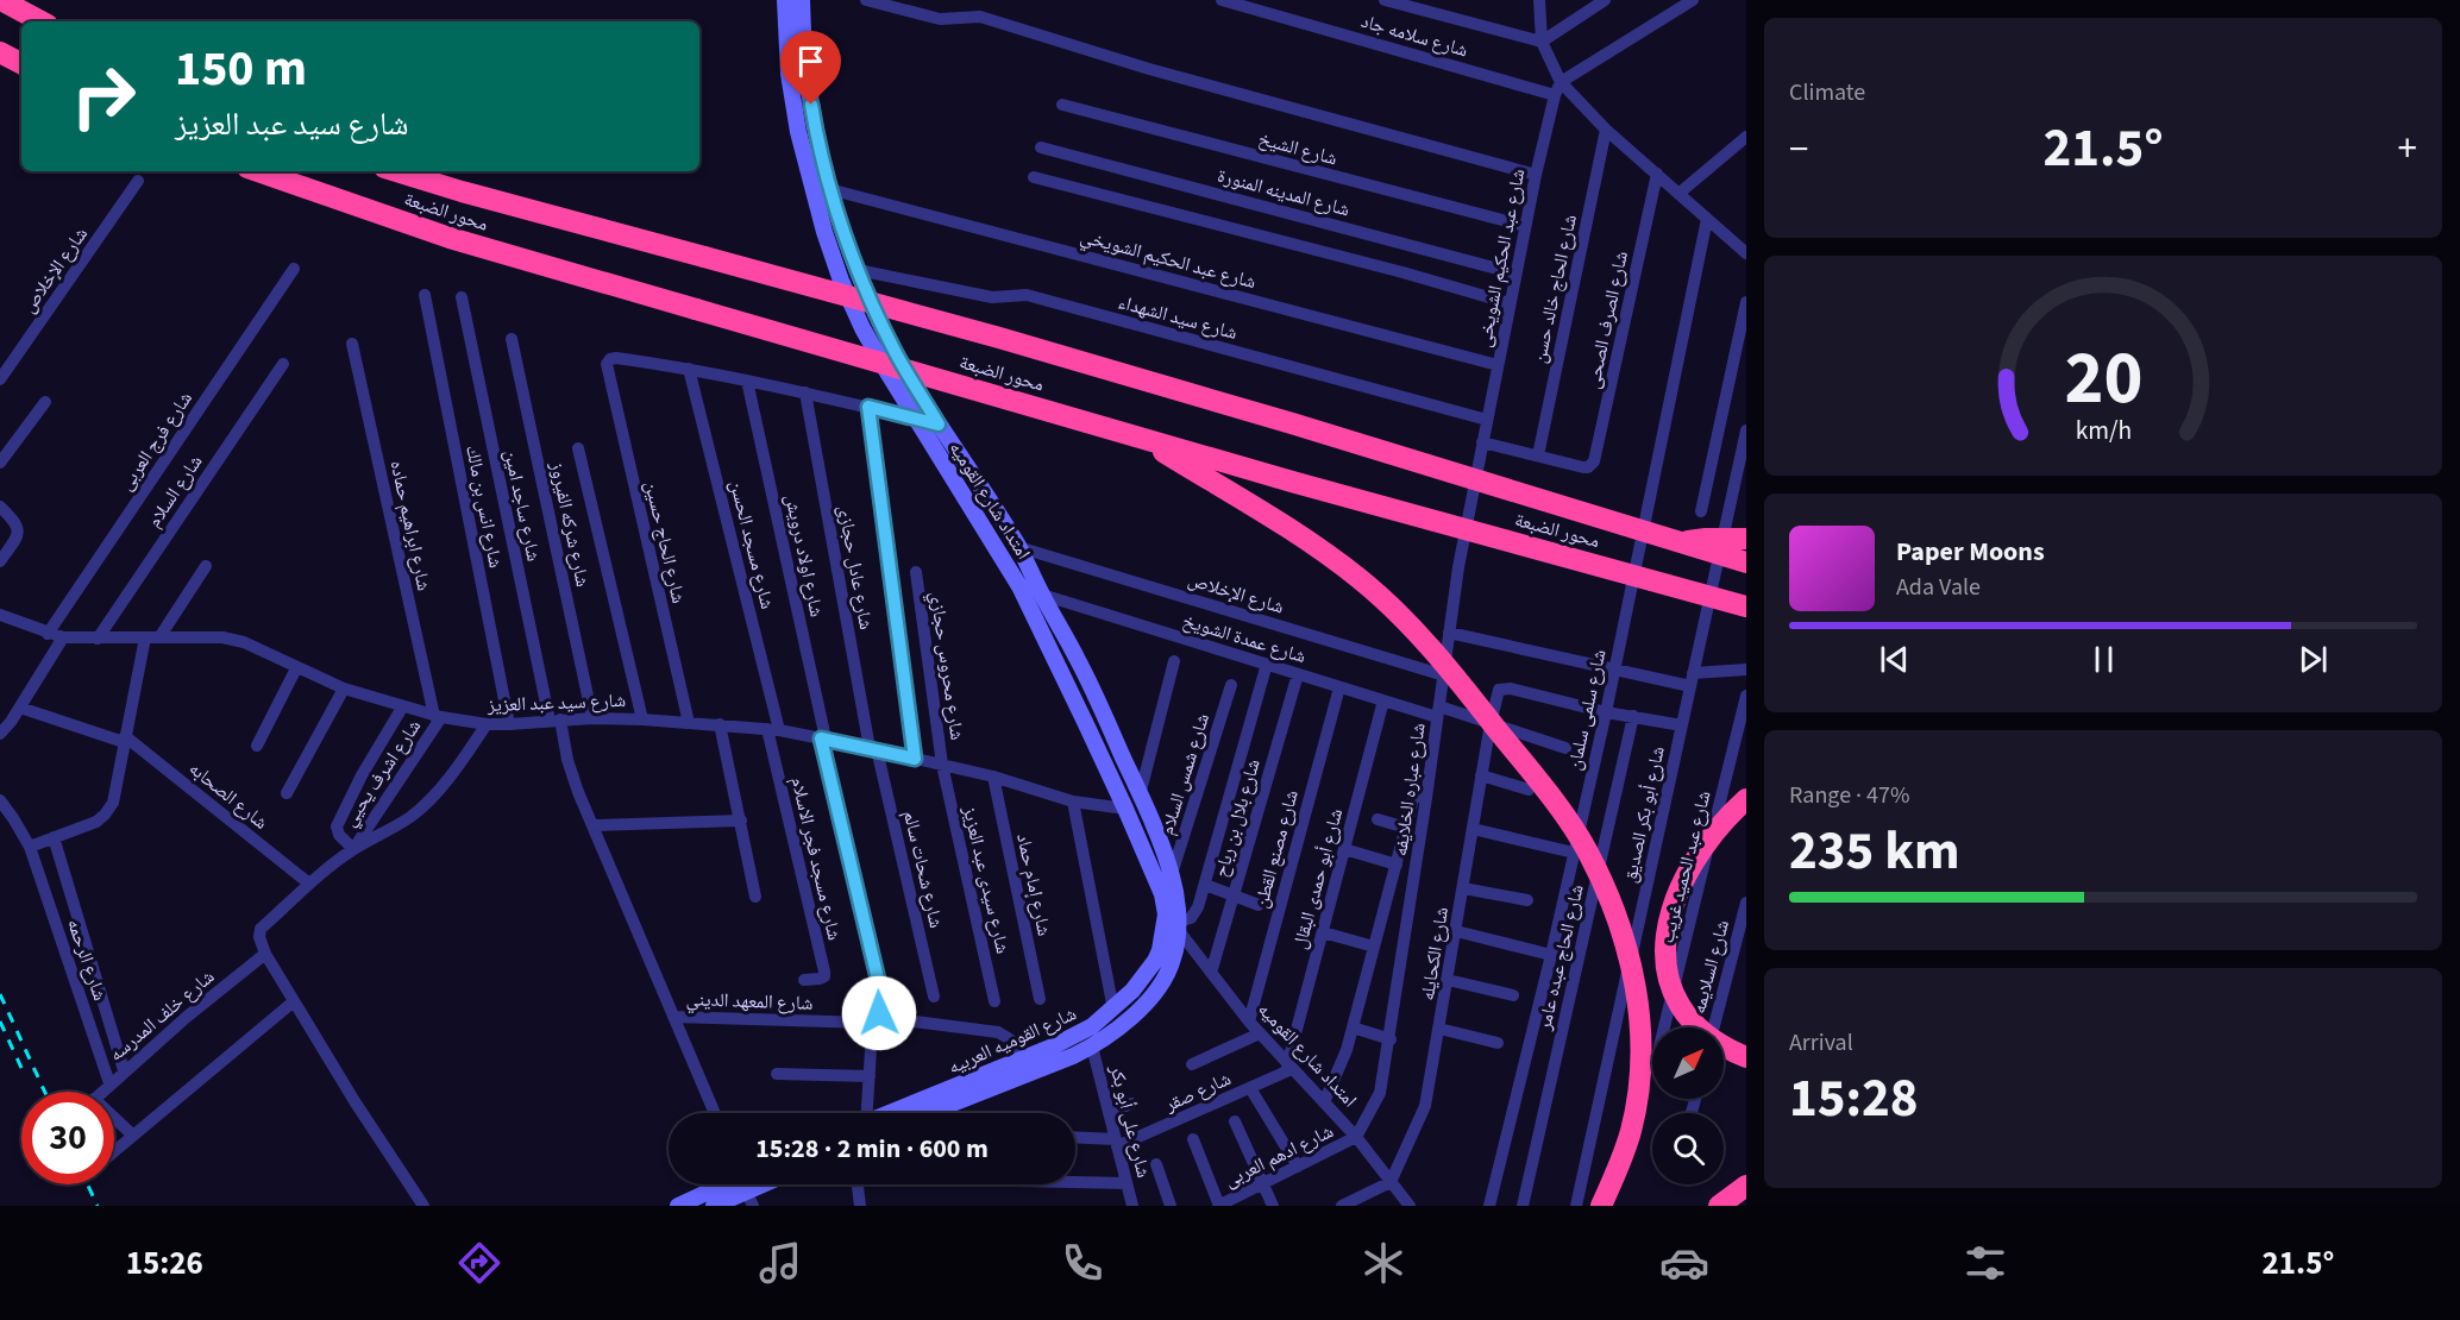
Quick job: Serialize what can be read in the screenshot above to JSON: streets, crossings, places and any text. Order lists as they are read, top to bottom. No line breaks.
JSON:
{"streets":{"highway":["محور الضبعة"],"street":["شارع سلامه جاد","شارع الشيخ","شارع المدينه المنورة","شارع عبد الحكيم الشويخى","شارع عبد الحكيم الشويخي","شارع الإخلاص","شارع الحاج خالد حسن","شارع سيد الشهداء","شارع الصرف الصحى","شارع فرج العربى","شارع السلام","امتداد شارع القوميه","شارع ساجد امين","شارع انس بن مالك","شارع شركه الفيروز","شارع ابراهيم حماده","شارع الحاج حسين","شارع مسجد الحسن","شارع اولاد درويش","شارع عادل حجازى","شارع عمدة الشويخ","شارع محروس حجازي","شارع سيد عبد العزيز","شارع سلمى سلمان","شارع اشرف يحيي","شارع شمس السلام","شارع عباره الخلايفه","شارع الصحابه","شارع أبو بكر الصديق","شارع بلال بن رباح","شارع مصنع القطن","شارع مسجد فجر الاسلام","شارع عبد الحميد غريب","شارع شحات سالم","شارع أبو حمدى البقال","شارع سيدى عبد العزيز","شارع إمام حماد","شارع الكحايله","شارع الحاج عبده عامر","شارع الرحمه","شارع السلايمه","شارع المعهد الديني","شارع خلف المدرسه","شارع القوميه العربيه","شارع صقر","شارع على أبو بكر","شارع ادهم العربى"]},"crossings":[["شارع سلامه جاد","شارع عبد الحكيم الشويخى"],["شارع الشيخ","شارع عبد الحكيم الشويخى"],["شارع المدينه المنورة","شارع عبد الحكيم الشويخى"],["شارع عبد الحكيم الشويخى","شارع عبد الحكيم الشويخي"],["شارع عبد الحكيم الشويخى","شارع سيد الشهداء"],["شارع عبد الحكيم الشويخى","شارع عباره الخلايفه"],["شارع عبد الحكيم الشويخي","امتداد شارع القوميه"],["شارع الإخلاص","امتداد شارع القوميه"],["شارع الإخلاص","شارع عباره الخلايفه"],["شارع الحاج خالد حسن","شارع الصرف الصحى"],["شارع سيد الشهداء","امتداد شارع القوميه"],["شارع فرج العربى","شارع سيد عبد العزيز"],["شارع السلام","شارع سيد عبد العزيز"],["امتداد شارع القوميه","شارع عمدة الشويخ"],["امتداد شارع القوميه","شارع سيد عبد العزيز"],["امتداد شارع القوميه","شارع شمس السلام"],["امتداد شارع القوميه","شارع عباره الخلايفه"],["امتداد شارع القوميه","شارع بلال بن رباح"],["امتداد شارع القوميه","شارع مصنع القطن"],["امتداد شارع القوميه","شارع أبو حمدى البقال"],["امتداد شارع القوميه","شارع الكحايله"],["امتداد شارع القوميه","شارع القوميه العربيه"],["امتداد شارع القوميه","شارع صقر"],["امتداد شارع القوميه","شارع ادهم العربى"],["شارع ساجد امين","شارع سيد عبد العزيز"],["شارع ساجد امين","شارع المعهد الديني"],["شارع انس بن مالك","شارع سيد عبد العزيز"],["شارع شركه الفيروز","شارع سيد عبد العزيز"],["شارع ابراهيم حماده","شارع سيد عبد العزيز"],["شارع ابراهيم حماده","شارع اشرف يحيي"],["شارع الحاج حسين","شارع مسجد الحسن"],["شارع الحاج حسين","شارع سيد عبد العزيز"],["شارع مسجد الحسن","شارع سيد عبد العزيز"],["شارع مسجد الحسن","شارع مسجد فجر الاسلام"],["شارع اولاد درويش","شارع سيد عبد العزيز"],["شارع اولاد درويش","شارع المعهد الديني"],["شارع عادل حجازى","شارع سيد عبد العزيز"],["شارع عادل حجازى","شارع شحات سالم"],["شارع عمدة الشويخ","شارع عباره الخلايفه"],["شارع عمدة الشويخ","شارع بلال بن رباح"],["شارع عمدة الشويخ","شارع مصنع القطن"],["شارع عمدة الشويخ","شارع أبو حمدى البقال"],["شارع عمدة الشويخ","شارع الكحايله"],["شارع محروس حجازي","شارع سيد عبد العزيز"],["شارع محروس حجازي","شارع سيدى عبد العزيز"],["شارع سيد عبد العزيز","شارع اشرف يحيي"],["شارع سيد عبد العزيز","شارع مسجد فجر الاسلام"],["شارع سيد عبد العزيز","شارع شحات سالم"],["شارع سيد عبد العزيز","شارع سيدى عبد العزيز"],["شارع سيد عبد العزيز","شارع إمام حماد"],["شارع سيد عبد العزيز","شارع المعهد الديني"],["شارع سلمى سلمان","شارع الكحايله"],["شارع عباره الخلايفه","شارع ادهم العربى"],["شارع أبو حمدى البقال","شارع صقر"],["شارع الرحمه","شارع خلف المدرسه"],["شارع المعهد الديني","شارع القوميه العربيه"],["شارع القوميه العربيه","شارع على أبو بكر"],["شارع صقر","شارع على أبو بكر"]],"north":"top right","page":{"tile":["Climate",["Range · 47%","235 km"],["Arrival","15:28"]],"turn":["150 m","شارع سيد عبد العزيز"],"heat":["−","21.5°","+"],"song":["Paper Moons","Ada Vale"],"limit":"30","trip":"15:28 · 2 min · 600 m","tabs":["15:26","21.5°"],"gauge":["20","km/h"]}}
